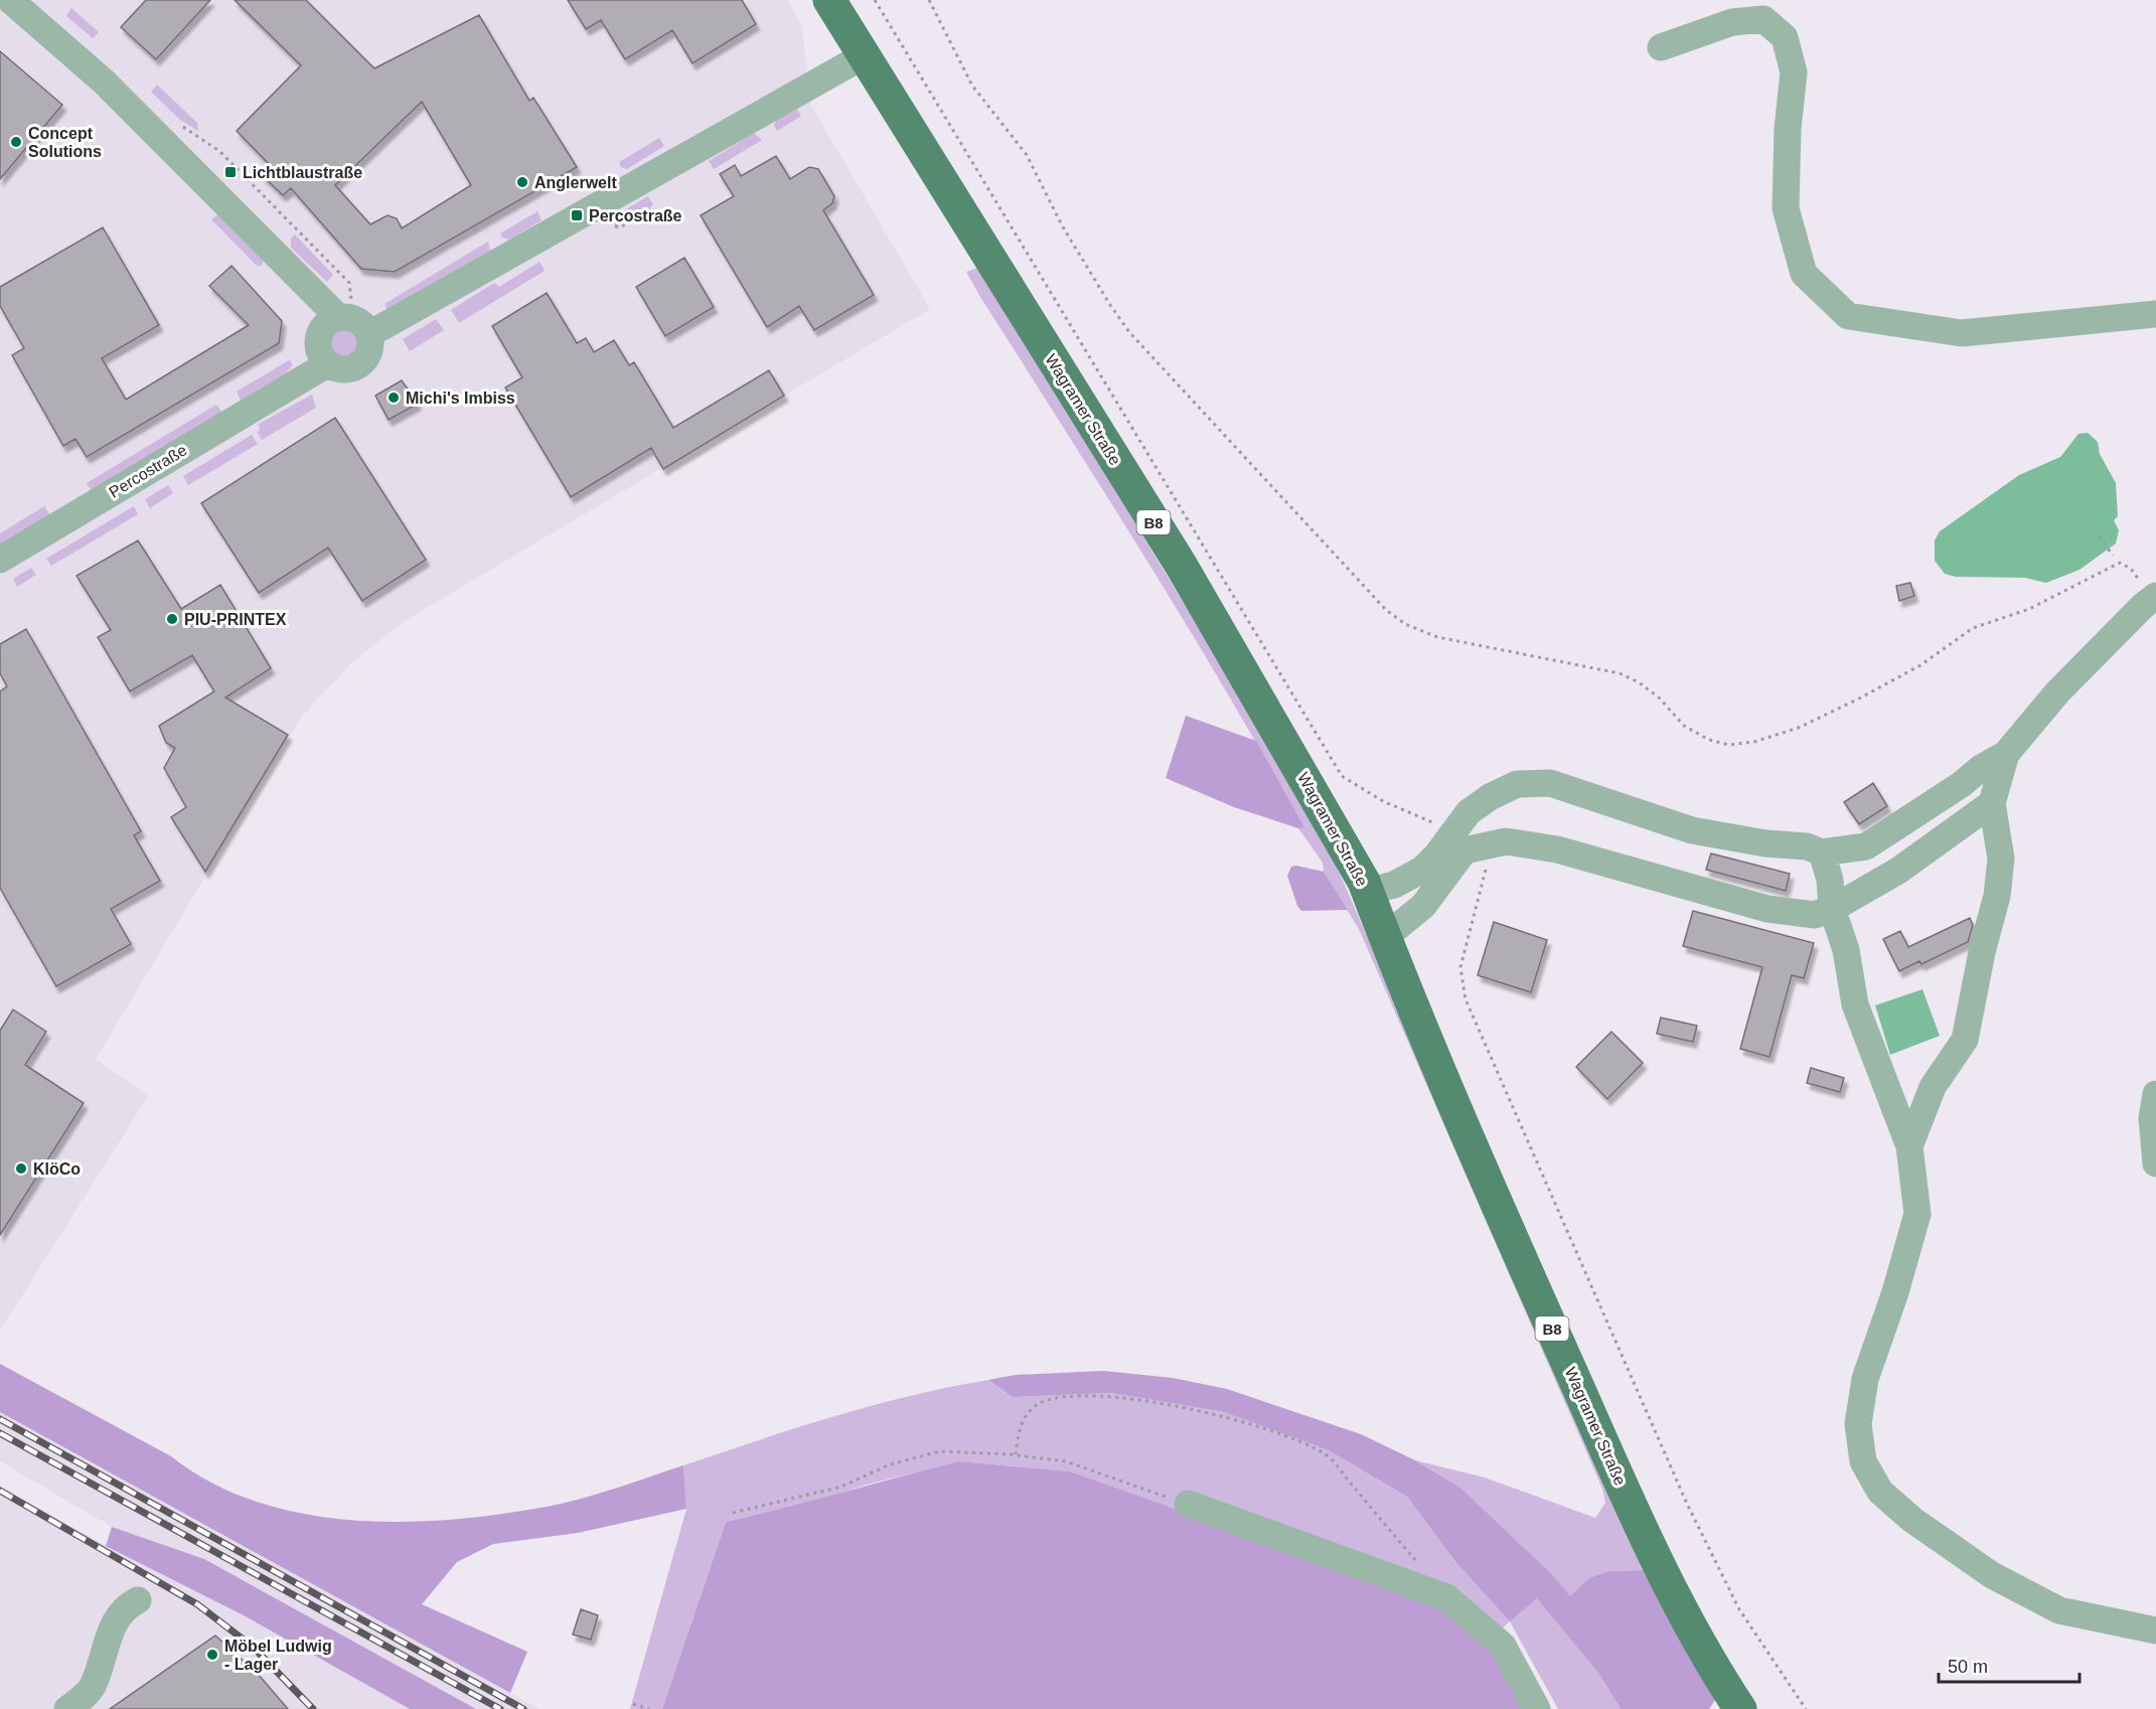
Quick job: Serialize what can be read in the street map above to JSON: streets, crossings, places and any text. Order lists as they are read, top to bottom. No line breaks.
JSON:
{"streets":{"main road":["Wagramer Straße","B8"],"street":["Percostraße"]},"places":{"other":["Concept Solutions","Anglerwelt","Michi's Imbiss","PIU-PRINTEX","KlöCo","Möbel Ludwig - Lager"],"transit":["Lichtblaustraße","Percostraße"]},"scale_bar":"50 m"}
